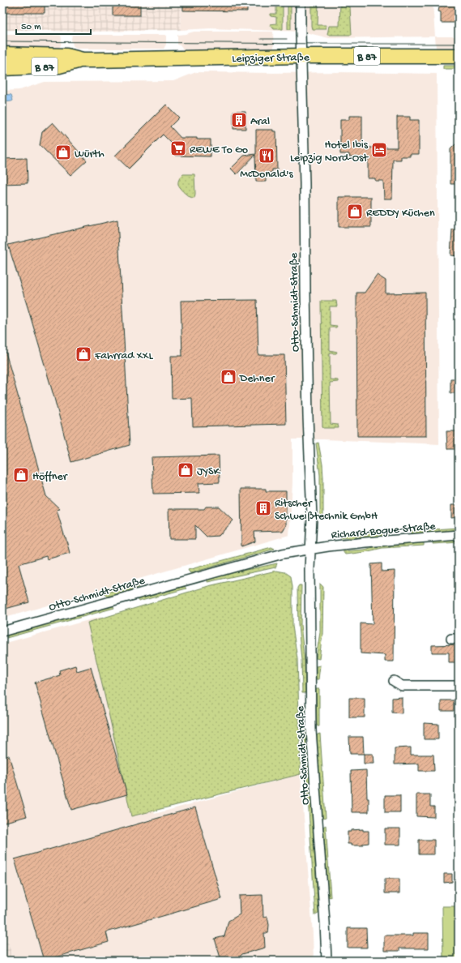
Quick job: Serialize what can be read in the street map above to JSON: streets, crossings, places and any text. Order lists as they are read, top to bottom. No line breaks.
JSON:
{"streets":{"main road":["B 87","Leipziger Straße"],"street":["Otto-Schmidt-Straße","Richard-Bogue-Straße"]},"crossings":[["Leipziger Straße","Otto-Schmidt-Straße"],["Otto-Schmidt-Straße","Richard-Bogue-Straße"]],"places":{"building":["Aral","Ritscher Schweißtechnik GmbH"],"supermarket":["REWE To Go"],"hotel":["Hotel Ibis Leipzig Nord-Ost"],"shop":["Würth","REDDY Küchen","Fahrrad XXL","Dehner","JYSK","Höffner"],"restaurant":["McDonald's"]},"scale_bar":"50 m"}
